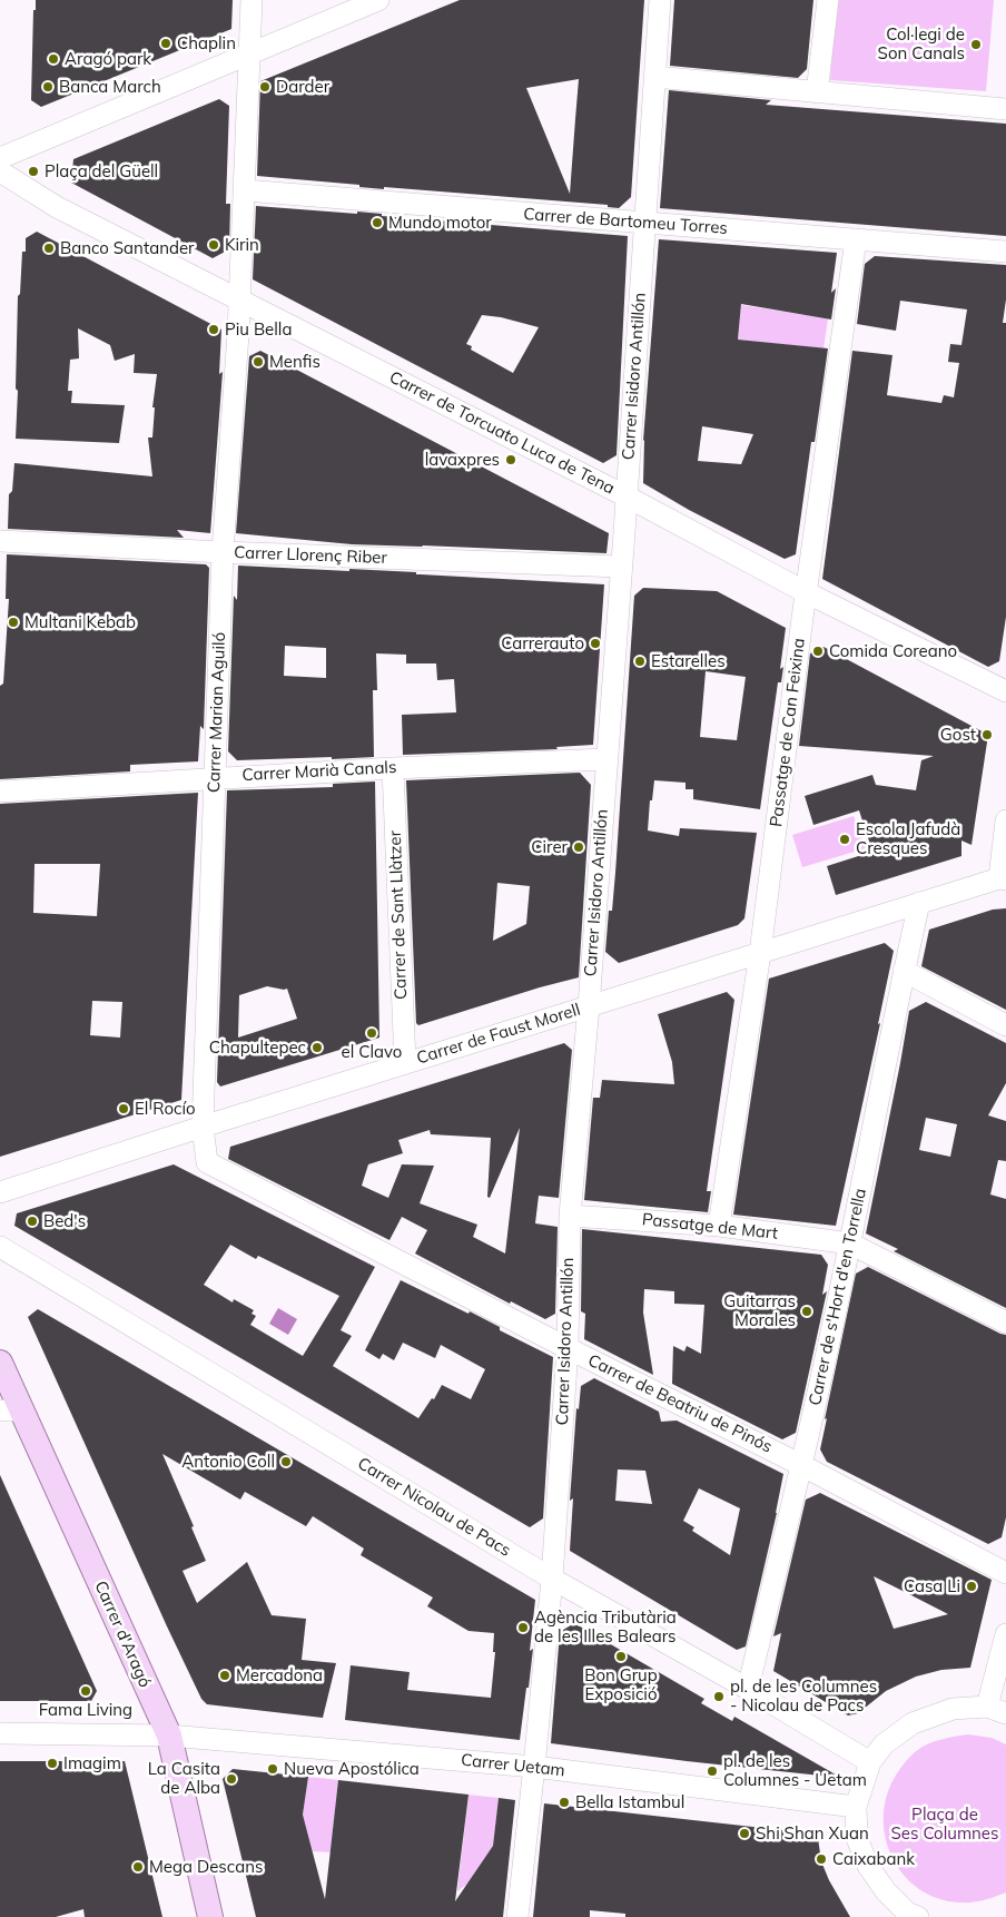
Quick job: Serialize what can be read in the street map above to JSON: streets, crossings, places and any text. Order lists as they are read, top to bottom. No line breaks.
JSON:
{"streets":{"main road":["Carrer d'Aragó"],"street":["Carrer de Bartomeu Torres","Carrer Isidoro Antillón","Carrer de Torcuato Luca de Tena","Carrer Llorenç Riber","Carrer Marian Aguiló","Passatge de Can Feixina","Carrer Marià Canals","Carrer de Sant Llàtzer","Carrer de Faust Morell","Passatge de Mart","Carrer de s'Hort d'en Torrella","Carrer de Beatriu de Pinós","Carrer Nicolau de Pacs","Carrer Uetam"]},"crossings":[["Carrer de Bartomeu Torres","Carrer Isidoro Antillón"],["Carrer de Bartomeu Torres","Carrer Marian Aguiló"],["Carrer de Bartomeu Torres","Passatge de Can Feixina"],["Carrer Isidoro Antillón","Carrer de Torcuato Luca de Tena"],["Carrer Isidoro Antillón","Carrer Llorenç Riber"],["Carrer Isidoro Antillón","Carrer Marià Canals"],["Carrer Isidoro Antillón","Carrer de Faust Morell"],["Carrer Isidoro Antillón","Passatge de Mart"],["Carrer Isidoro Antillón","Carrer de Beatriu de Pinós"],["Carrer Isidoro Antillón","Carrer Nicolau de Pacs"],["Carrer Isidoro Antillón","Carrer Uetam"],["Carrer de Torcuato Luca de Tena","Carrer Marian Aguiló"],["Carrer de Torcuato Luca de Tena","Passatge de Can Feixina"],["Carrer Llorenç Riber","Carrer Marian Aguiló"],["Carrer Marian Aguiló","Carrer Marià Canals"],["Carrer Marian Aguiló","Carrer de Faust Morell"],["Carrer Marian Aguiló","Carrer de Beatriu de Pinós"],["Passatge de Can Feixina","Carrer de Faust Morell"],["Passatge de Can Feixina","Passatge de Mart"],["Carrer Marià Canals","Carrer de Sant Llàtzer"],["Carrer de Sant Llàtzer","Carrer de Faust Morell"],["Carrer de Faust Morell","Carrer de s'Hort d'en Torrella"],["Carrer de Faust Morell","Carrer de Beatriu de Pinós"],["Passatge de Mart","Carrer de s'Hort d'en Torrella"],["Carrer de s'Hort d'en Torrella","Carrer de Beatriu de Pinós"],["Carrer de s'Hort d'en Torrella","Carrer Nicolau de Pacs"],["Carrer d'Aragó","Carrer Uetam"]],"parks":["Plaça de Ses Columnes"],"places":["Chaplin","Col·legi de Son Canals","Aragó park","Banca March","Darder","Plaça del Güell","Mundo motor","Kirin","Banco Santander","Piu Bella","Menfis","lavaxpres","Multani Kebab","Carrerauto","Comida Coreano","Estarelles","Gost","Escola Jafudà Cresques","Cirer","el Clavo","Chapultepec","El Rocío","Bed's","Guitarras Morales","Antonio Coll","Casa Li","Agència Tributària de les Illes Balears","Bon Grup Exposició","Mercadona","Fama Living","pl. de les Columnes - Nicolau de Pacs","Imagim","Nueva Apostólica","pl. de les Columnes - Uetam","La Casita de Alba","Bella Istambul","Shi Shan Xuan","Caixabank","Mega Descans"]}
